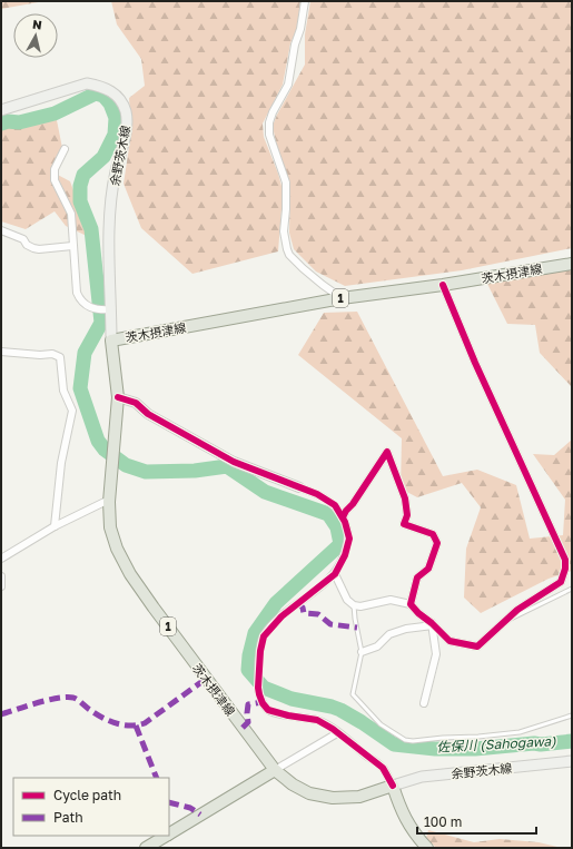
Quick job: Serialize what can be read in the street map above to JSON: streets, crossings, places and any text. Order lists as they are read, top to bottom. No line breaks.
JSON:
{"streets":{"main road":["余野茨木線","茨木摂津線","1"]},"crossings":[["余野茨木線","茨木摂津線"]],"water":["佐保川 (Sahogawa)"],"legend":["Cycle path","Path"],"scale_bar":"100 m","north":"top"}
